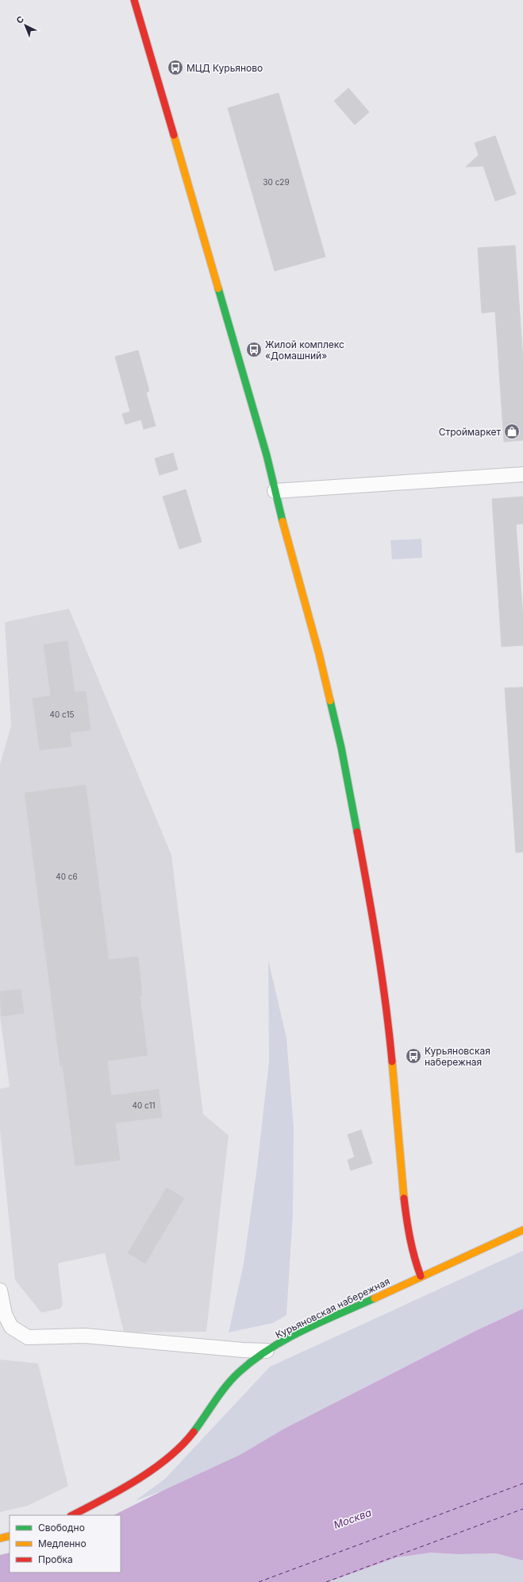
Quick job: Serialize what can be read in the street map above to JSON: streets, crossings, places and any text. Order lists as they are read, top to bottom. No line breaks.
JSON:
{"streets":{"street":["Курьяновская набережная"]},"water":["Москва"],"places":{"bus stop":["МЦД Курьяново","Жилой комплекс «Домашний»","Курьяновская набережная"],"shop":["Строймаркет"]},"house_numbers":["30 с29","40 с15","40 с6","40 с11"],"legend":["Свободно","Медленно","Пробка"],"north":"top left"}
